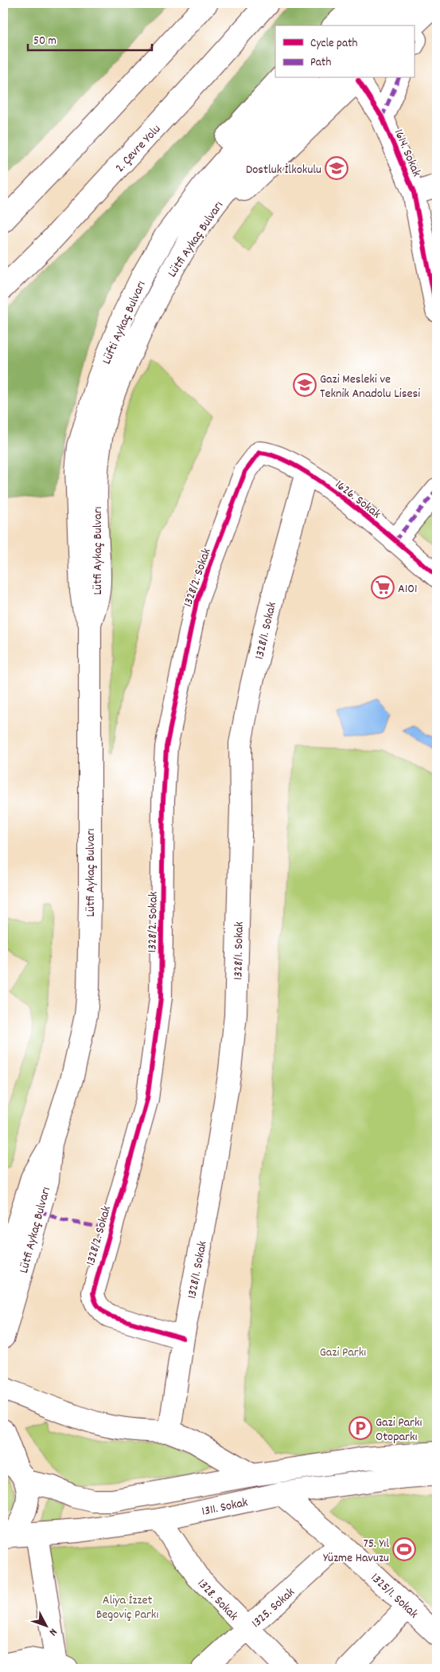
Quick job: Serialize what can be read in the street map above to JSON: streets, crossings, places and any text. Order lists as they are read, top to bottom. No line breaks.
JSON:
{"streets":{"main road":["2. Çevre Yolu","1614. Sokak","Lütfi Aykaç Bulvarı","Lüfti Aykaç Bulvarı","1626. Sokak","1328/2. Sokak","1328/1. Sokak","1311. Sokak","1325/1. Sokak","1328. Sokak","1325. Sokak"]},"crossings":[["Lütfi Aykaç Bulvarı","Lüfti Aykaç Bulvarı"],["1626. Sokak","1328/2. Sokak"],["1626. Sokak","1328/1. Sokak"],["1328/2. Sokak","1328/1. Sokak"],["1311. Sokak","1325/1. Sokak"],["1311. Sokak","1328. Sokak"],["1325/1. Sokak","1325. Sokak"],["1328. Sokak","1325. Sokak"]],"parks":["Gazi Parkı","Aliya İzzet Begoviç Parkı"],"places":{"school or university":["Dostluk İlkokulu","Gazi Mesleki ve Teknik Anadolu Lisesi"],"supermarket":["A101"],"parking":["Gazi Parkı Otoparkı"],"sports":["75. Yıl Yüzme Havuzu"]},"legend":["Cycle path","Path"],"scale_bar":"50 m","north":"bottom right"}
